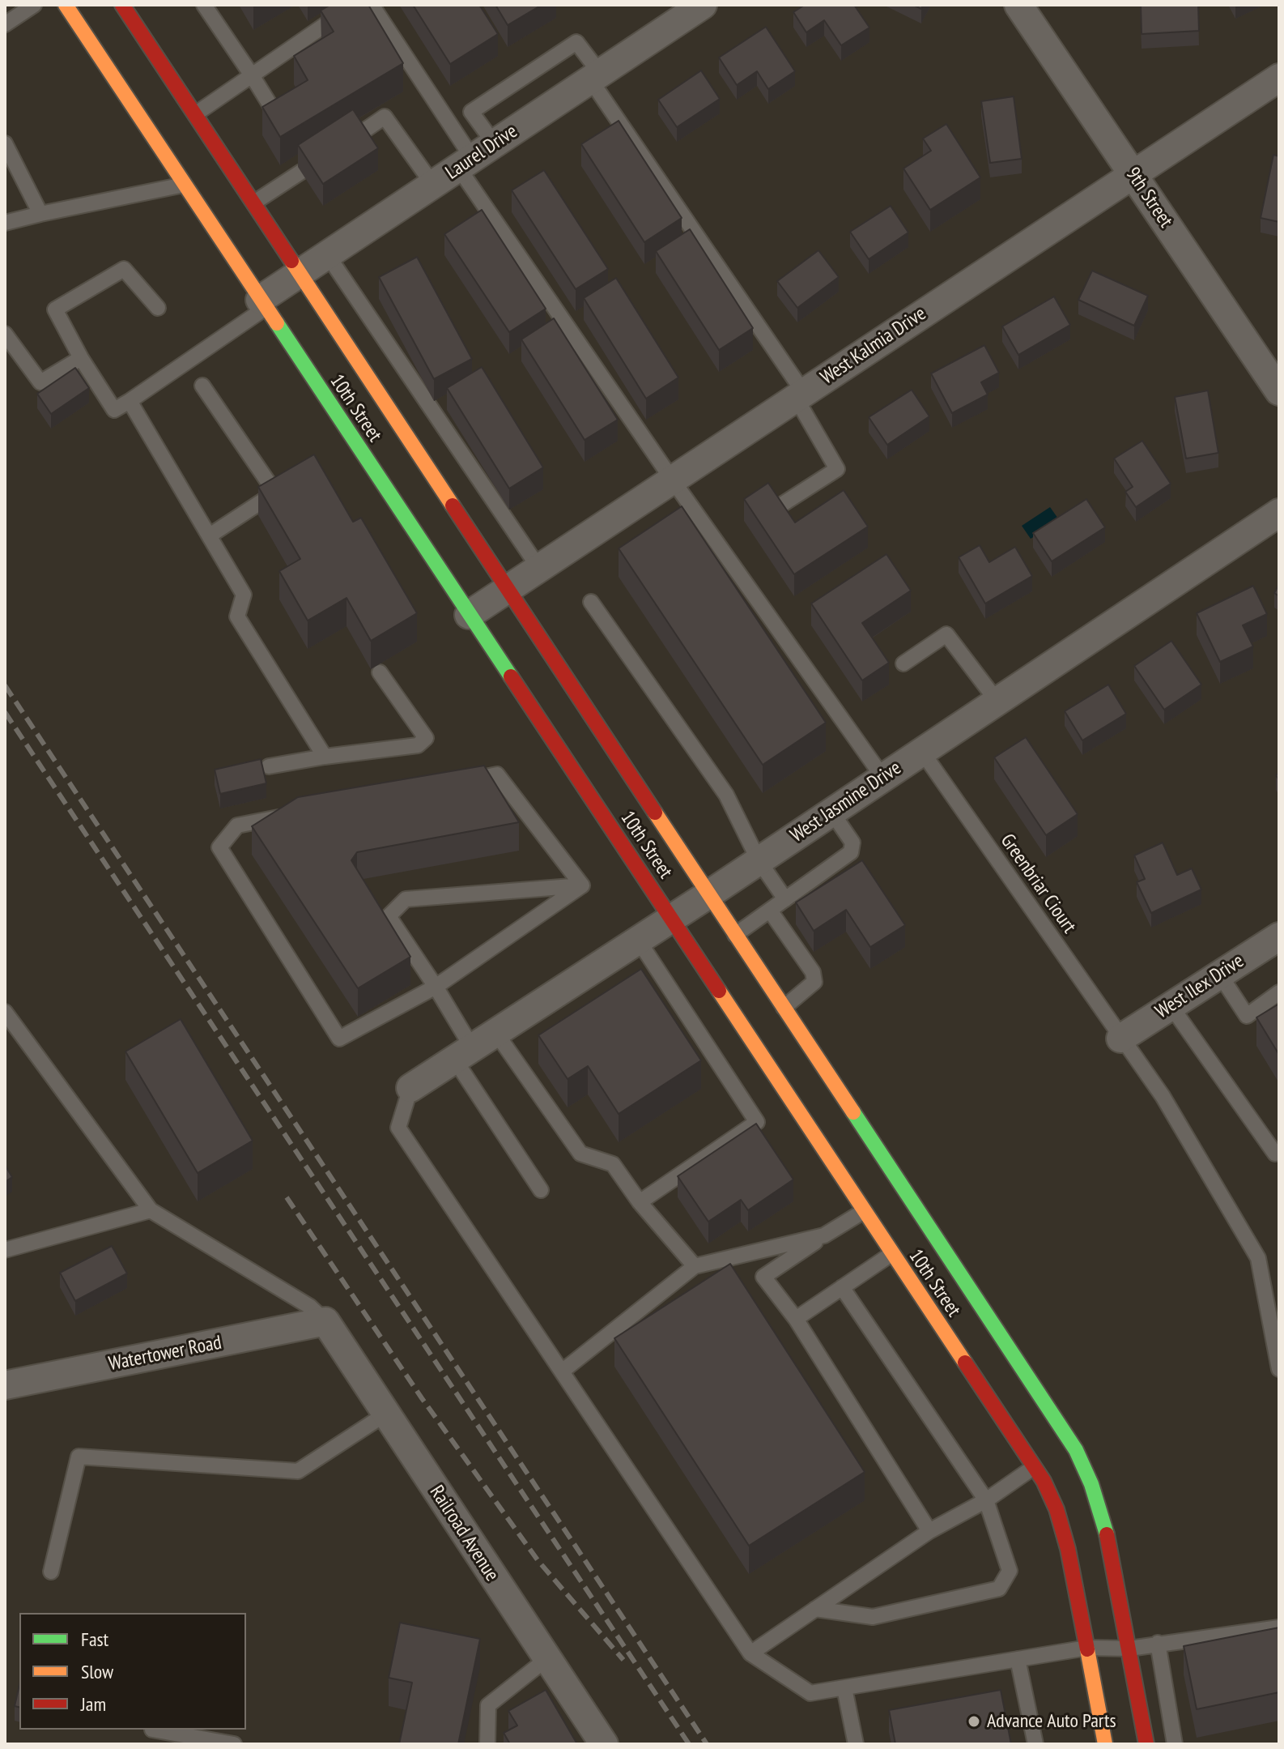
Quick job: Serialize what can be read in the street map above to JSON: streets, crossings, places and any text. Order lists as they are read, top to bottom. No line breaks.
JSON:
{"streets":{"main road":["10th Street"],"street":["Laurel Drive","9th Street","West Kalmia Drive","West Jasmine Drive","West Ilex Drive","Watertower Road","Railroad Avenue"],"lane":["Greenbriar Ciourt"]},"crossings":[["Laurel Drive","10th Street"],["9th Street","West Kalmia Drive"],["West Kalmia Drive","10th Street"],["10th Street","West Jasmine Drive"],["West Jasmine Drive","Greenbriar Ciourt"],["Greenbriar Ciourt","West Ilex Drive"],["Watertower Road","Railroad Avenue"]],"places":["Advance Auto Parts"],"legend":["Fast","Slow","Jam"]}
